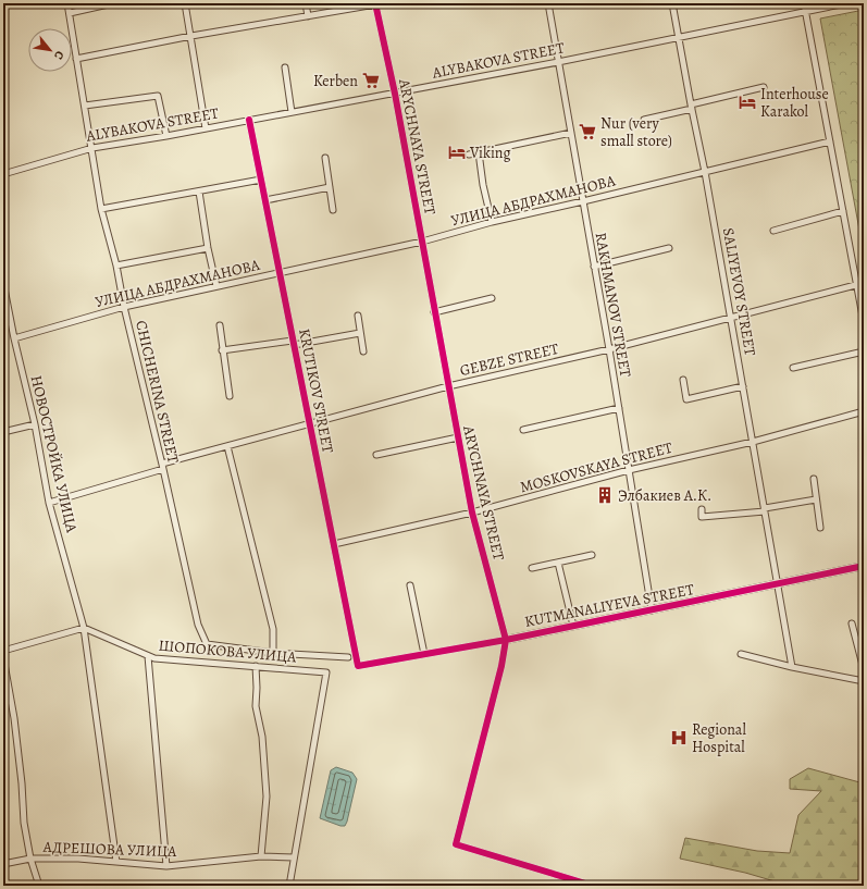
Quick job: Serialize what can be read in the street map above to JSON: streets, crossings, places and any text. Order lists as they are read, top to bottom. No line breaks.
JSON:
{"streets":{"street":["ALYBAKOVA STREET","ARYCHNAYA STREET","УЛИЦА АБДРАХМАНОВА","SALIYEVOY STREET","RAKHMANOV STREET","GEBZE STREET","KRUTIKOV STREET","CHICHERINA STREET","НОВОСТРОЙКА УЛИЦА","MOSKOVSKAYA STREET","KUTMANALIYEVA STREET","ШОПОКОВА УЛИЦА","АДРЕШОВА УЛИЦА"]},"crossings":[["ALYBAKOVA STREET","ARYCHNAYA STREET"],["ALYBAKOVA STREET","SALIYEVOY STREET"],["ALYBAKOVA STREET","RAKHMANOV STREET"],["ALYBAKOVA STREET","KRUTIKOV STREET"],["ALYBAKOVA STREET","CHICHERINA STREET"],["ARYCHNAYA STREET","УЛИЦА АБДРАХМАНОВА"],["ARYCHNAYA STREET","GEBZE STREET"],["ARYCHNAYA STREET","MOSKOVSKAYA STREET"],["ARYCHNAYA STREET","KUTMANALIYEVA STREET"],["УЛИЦА АБДРАХМАНОВА","SALIYEVOY STREET"],["УЛИЦА АБДРАХМАНОВА","RAKHMANOV STREET"],["УЛИЦА АБДРАХМАНОВА","KRUTIKOV STREET"],["УЛИЦА АБДРАХМАНОВА","CHICHERINA STREET"],["УЛИЦА АБДРАХМАНОВА","НОВОСТРОЙКА УЛИЦА"],["SALIYEVOY STREET","GEBZE STREET"],["SALIYEVOY STREET","MOSKOVSKAYA STREET"],["SALIYEVOY STREET","KUTMANALIYEVA STREET"],["RAKHMANOV STREET","GEBZE STREET"],["RAKHMANOV STREET","MOSKOVSKAYA STREET"],["RAKHMANOV STREET","KUTMANALIYEVA STREET"],["GEBZE STREET","KRUTIKOV STREET"],["GEBZE STREET","CHICHERINA STREET"],["GEBZE STREET","НОВОСТРОЙКА УЛИЦА"],["KRUTIKOV STREET","MOSKOVSKAYA STREET"],["KRUTIKOV STREET","KUTMANALIYEVA STREET"],["НОВОСТРОЙКА УЛИЦА","ШОПОКОВА УЛИЦА"],["НОВОСТРОЙКА УЛИЦА","АДРЕШОВА УЛИЦА"],["ШОПОКОВА УЛИЦА","АДРЕШОВА УЛИЦА"]],"places":{"supermarket":["Kerben","Nur (very small store)"],"hotel":["Interhouse Karakol","Viking"],"building":["Элбакиев А.К."],"hospital":["Regional Hospital"]},"north":"bottom right"}
